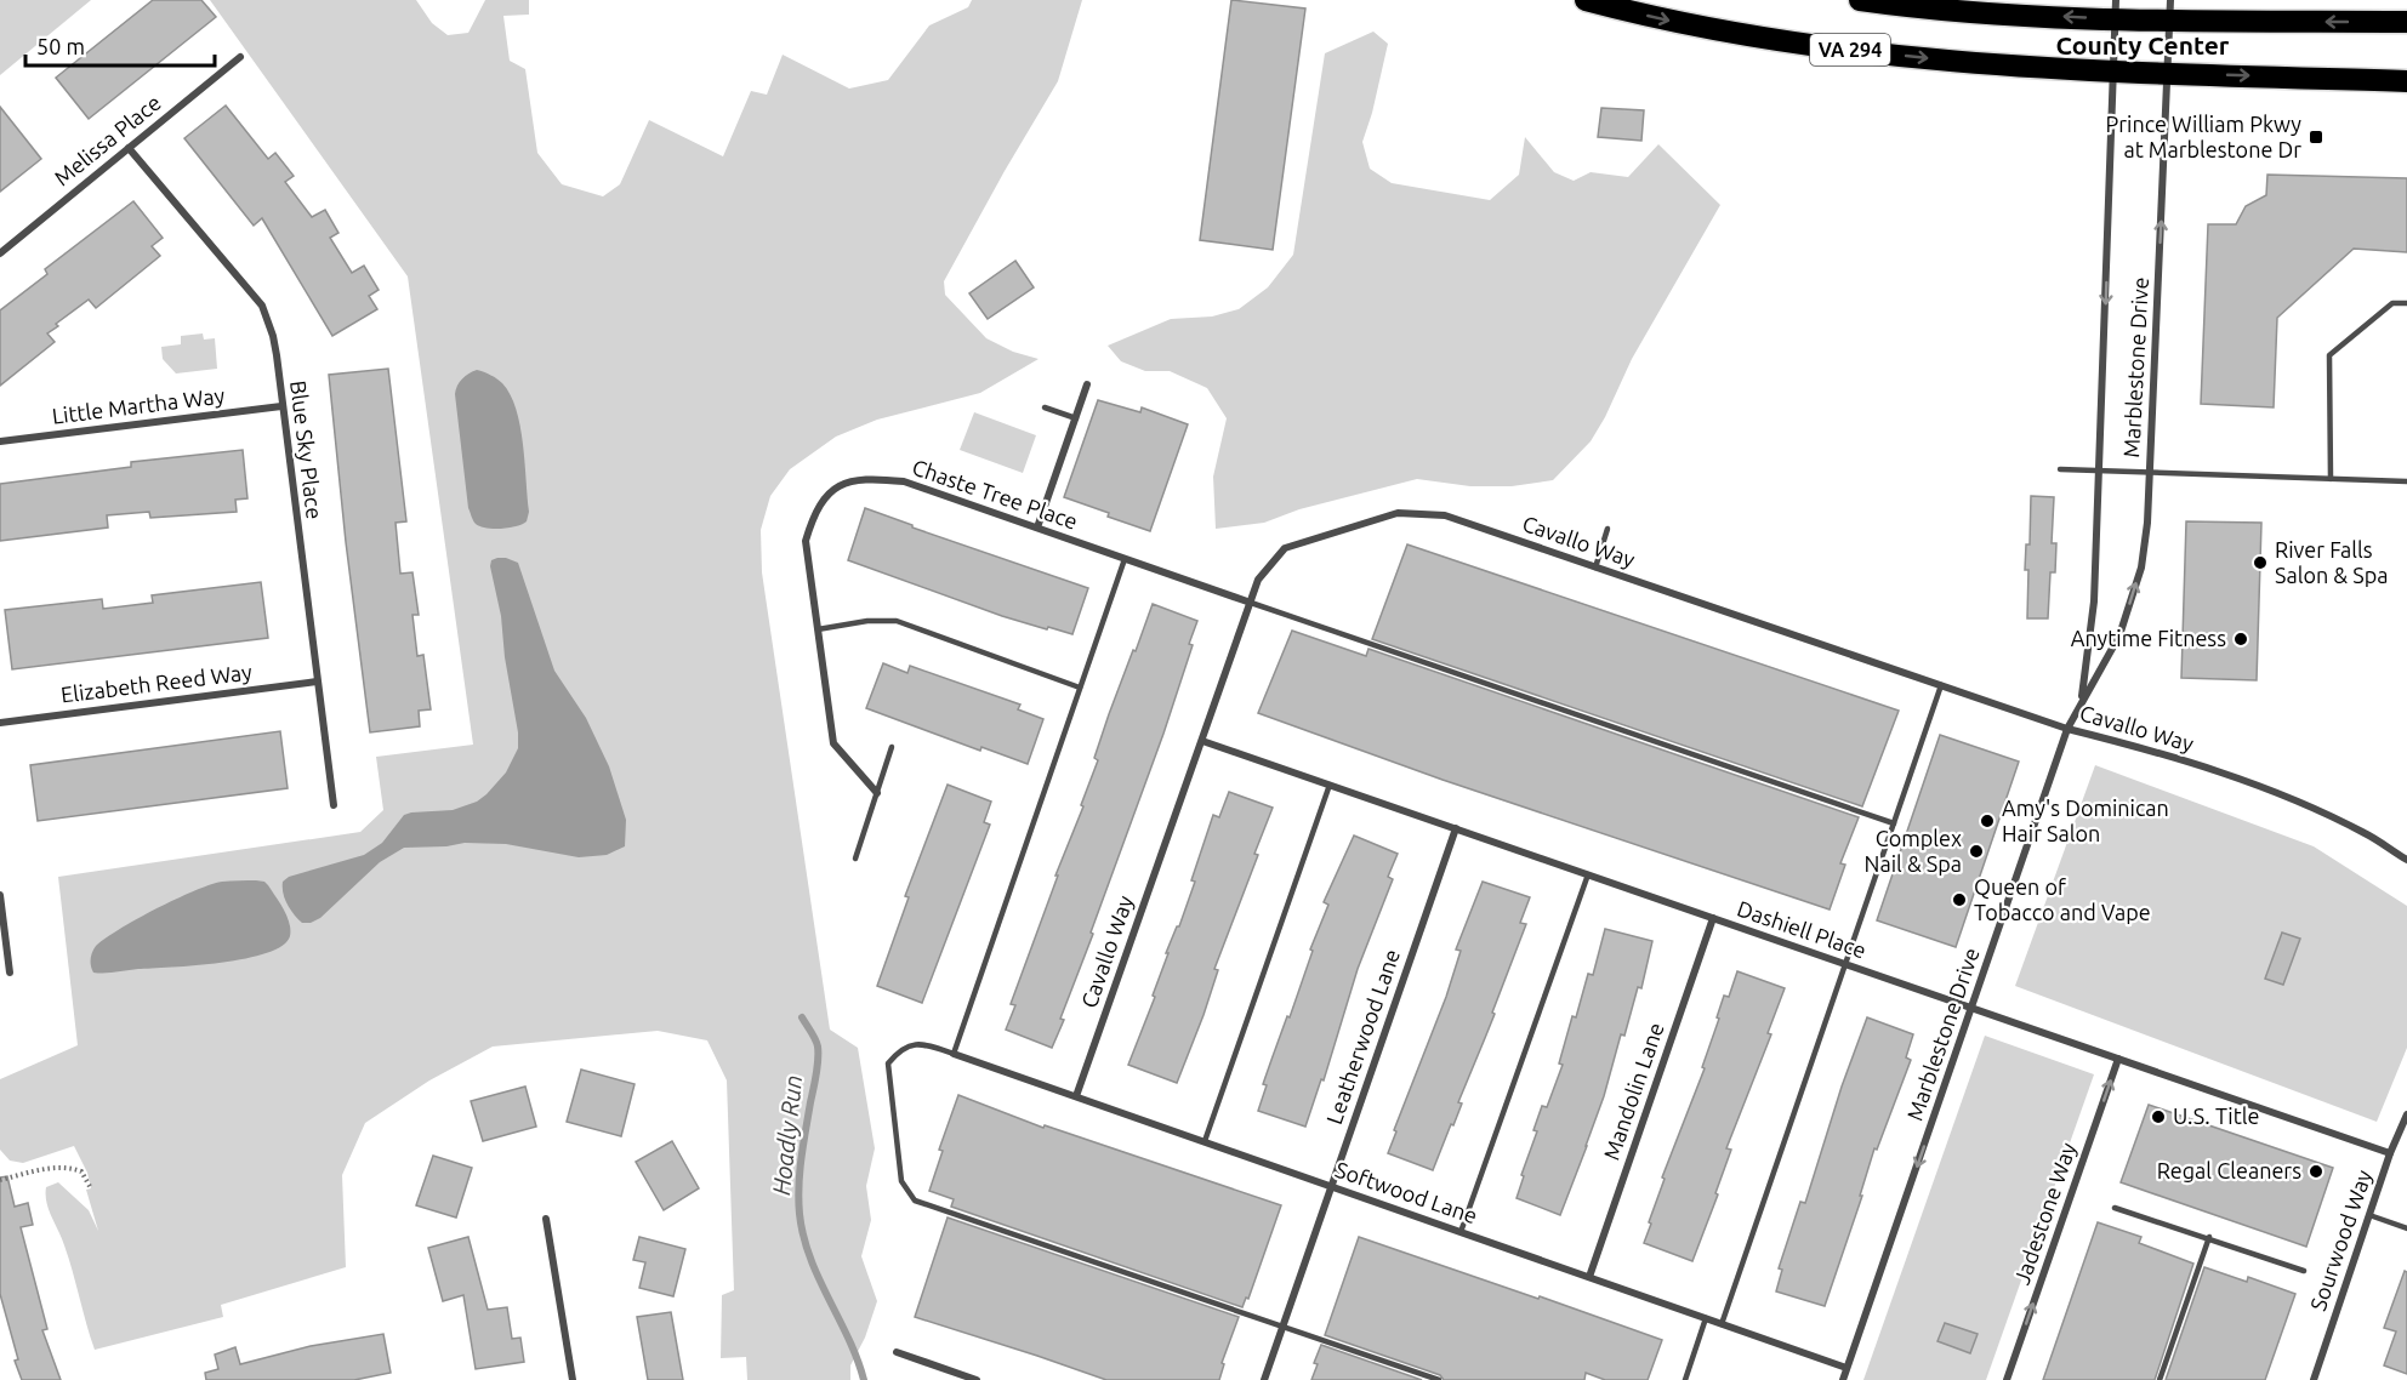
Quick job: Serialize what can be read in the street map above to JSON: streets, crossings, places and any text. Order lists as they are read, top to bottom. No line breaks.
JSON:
{"streets":{"highway":["VA 294"],"street":["Melissa Place","Marblestone Drive","Little Martha Way","Blue Sky Place","Chaste Tree Place","Cavallo Way","Elizabeth Reed Way","Dashiell Place","Leatherwood Lane","Mandolin Lane","Softwood Lane","Jadestone Way","Sourwood Way"]},"crossings":[["VA 294","Marblestone Drive"],["Melissa Place","Blue Sky Place"],["Marblestone Drive","Cavallo Way"],["Marblestone Drive","Dashiell Place"],["Marblestone Drive","Softwood Lane"],["Little Martha Way","Blue Sky Place"],["Blue Sky Place","Elizabeth Reed Way"],["Chaste Tree Place","Cavallo Way"],["Cavallo Way","Dashiell Place"],["Cavallo Way","Softwood Lane"],["Dashiell Place","Leatherwood Lane"],["Dashiell Place","Mandolin Lane"],["Dashiell Place","Jadestone Way"],["Dashiell Place","Sourwood Way"],["Leatherwood Lane","Softwood Lane"],["Mandolin Lane","Softwood Lane"]],"one_way":["Jadestone Way"],"districts":["County Center"],"water":["Hoadly Run"],"places":{"transit":["Prince William Pkwy at Marblestone Dr"],"other":["River Falls Salon & Spa","Anytime Fitness","Amy's Dominican Hair Salon","Complex Nail & Spa","Queen of Tobacco and Vape","U.S. Title","Regal Cleaners"]},"scale_bar":"50 m"}
